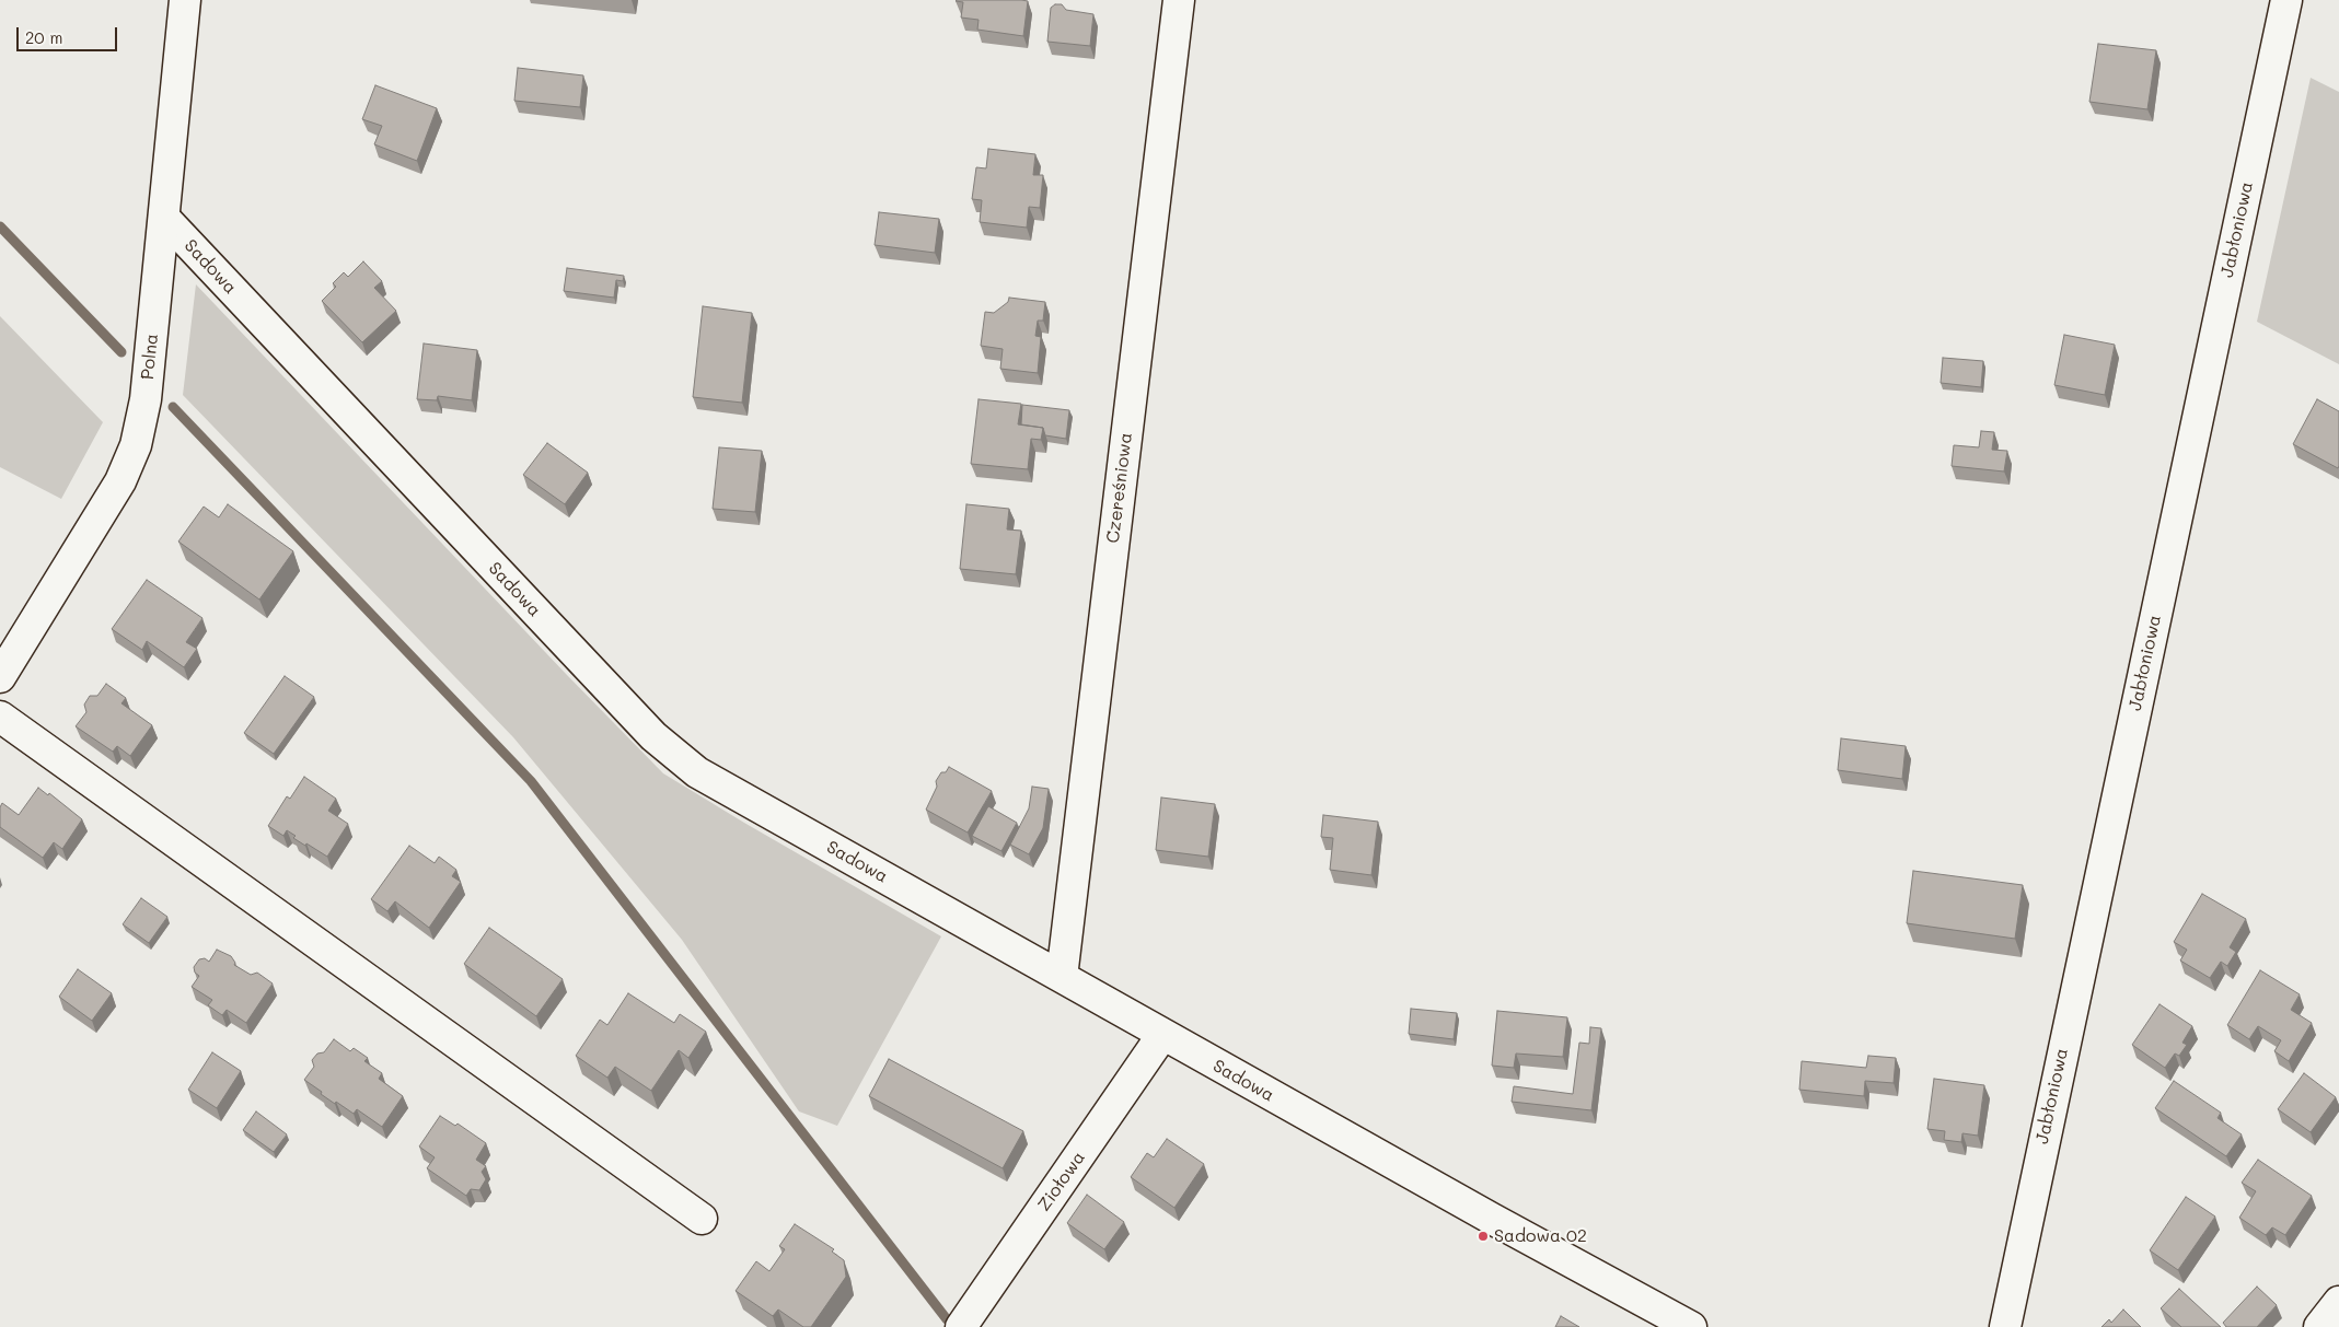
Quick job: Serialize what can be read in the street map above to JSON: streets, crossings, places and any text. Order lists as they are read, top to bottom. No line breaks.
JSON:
{"streets":{"street":["Jabłoniowa","Sadowa","Polna","Czereśniowa","Ziołowa"]},"crossings":[["Sadowa","Polna"],["Sadowa","Czereśniowa"],["Sadowa","Ziołowa"]],"places":["Sadowa 02"],"scale_bar":"20 m"}
